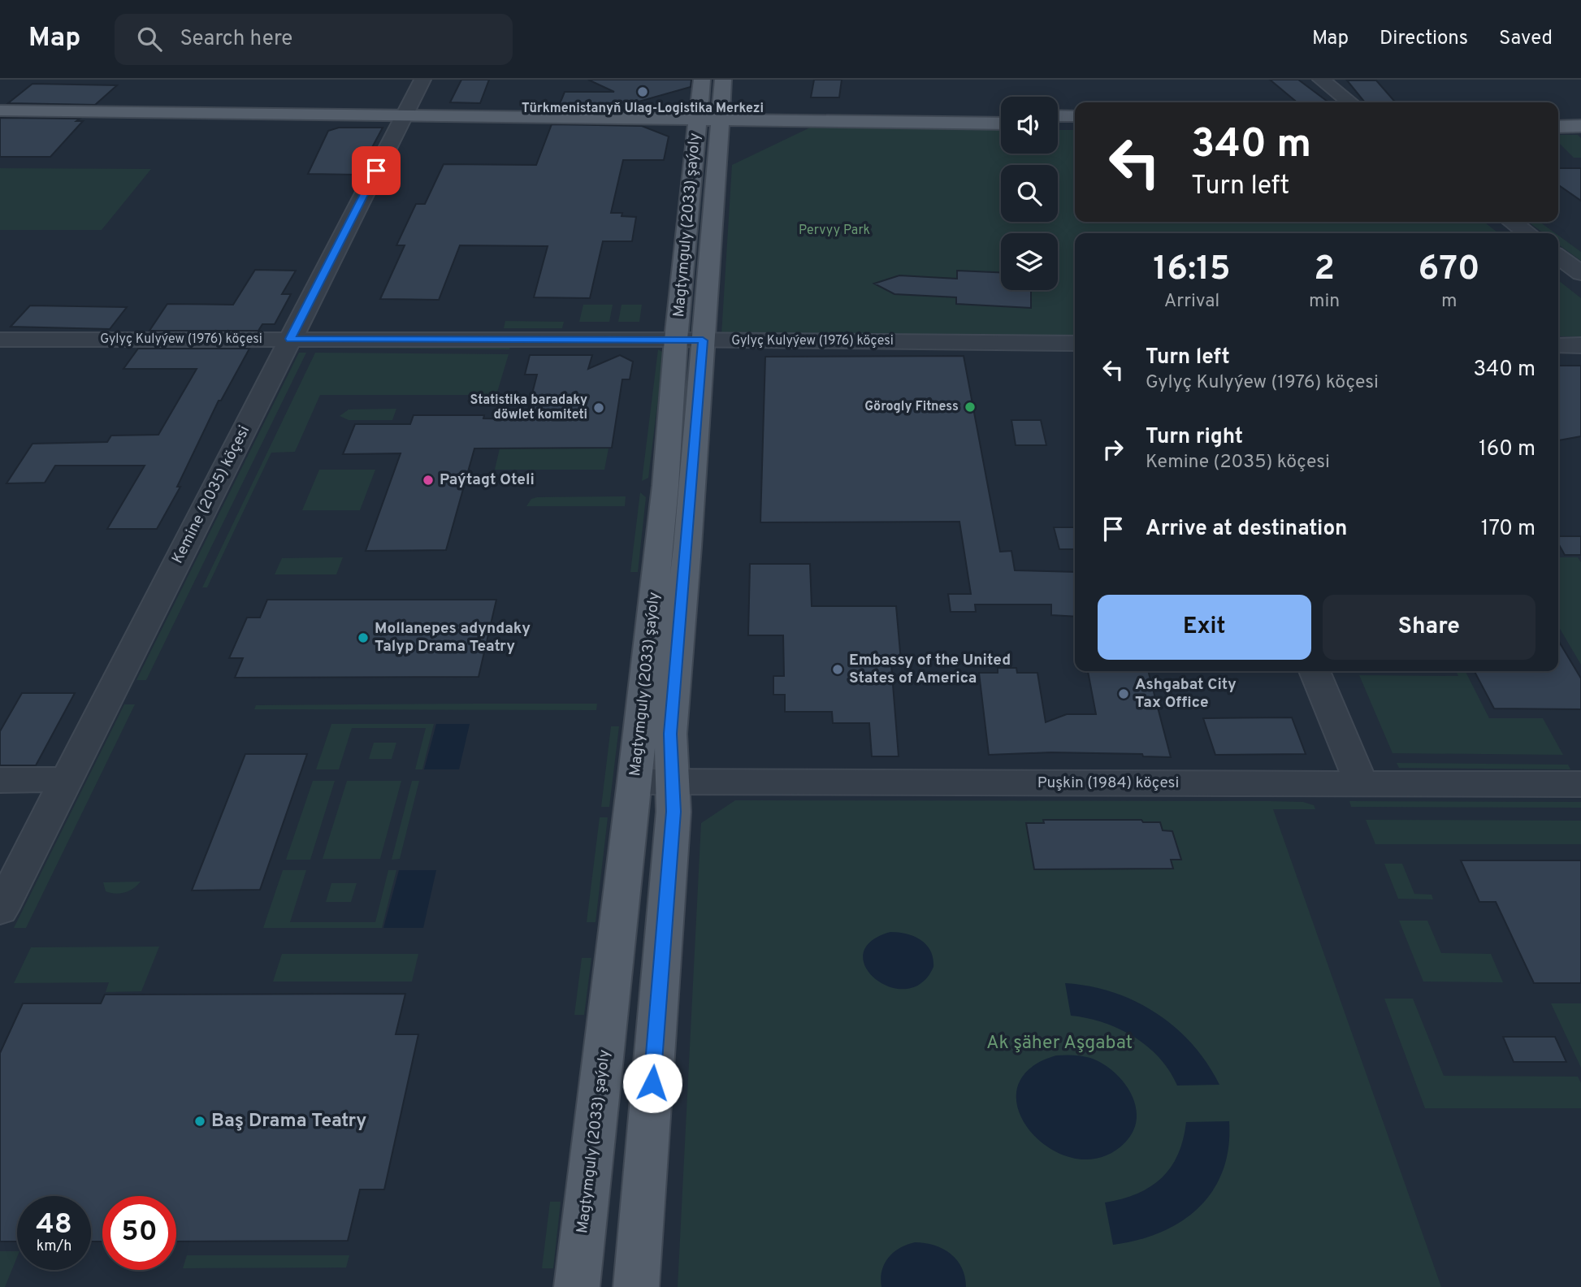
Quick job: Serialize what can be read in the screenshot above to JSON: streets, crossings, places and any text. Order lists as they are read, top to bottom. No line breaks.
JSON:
{"streets":{"main road":["Magtymguly (2033) şaýoly"],"street":["Gylyç Kulyýew (1976) köçesi","Kemine (2035) köçesi","Puşkin (1984) köçesi"]},"crossings":[["Magtymguly (2033) şaýoly","Gylyç Kulyýew (1976) köçesi"],["Magtymguly (2033) şaýoly","Puşkin (1984) köçesi"],["Gylyç Kulyýew (1976) köçesi","Kemine (2035) köçesi"]],"parks":["Pervyy Park","Ak şäher Aşgabat"],"places":["Türkmenistanyň Ulag-Logistika Merkezi","Görogly Fitness","Statistika baradaky döwlet komiteti","Paýtagt Oteli","Mollanepes adyndaky Talyp Drama Teatry","Embassy of the United States of America","Ashgabat City Tax Office","Baş Drama Teatry"],"page":{"header":"Map","search":"Search here","nav":["Map","Directions","Saved"],"turn":["340 m","Turn left"],"eta":["16:15","Arrival","2","min","670","m"],"list":[{"name":"Turn left","note":"Gylyç Kulyýew (1976) köçesi","value":"340 m"},{"name":"Turn right","note":"Kemine (2035) köçesi","value":"160 m"},{"name":"Arrive at destination","value":"170 m"}],"buttons":["Exit","Share"],"speed":"48 km/h","limit":"50"}}
